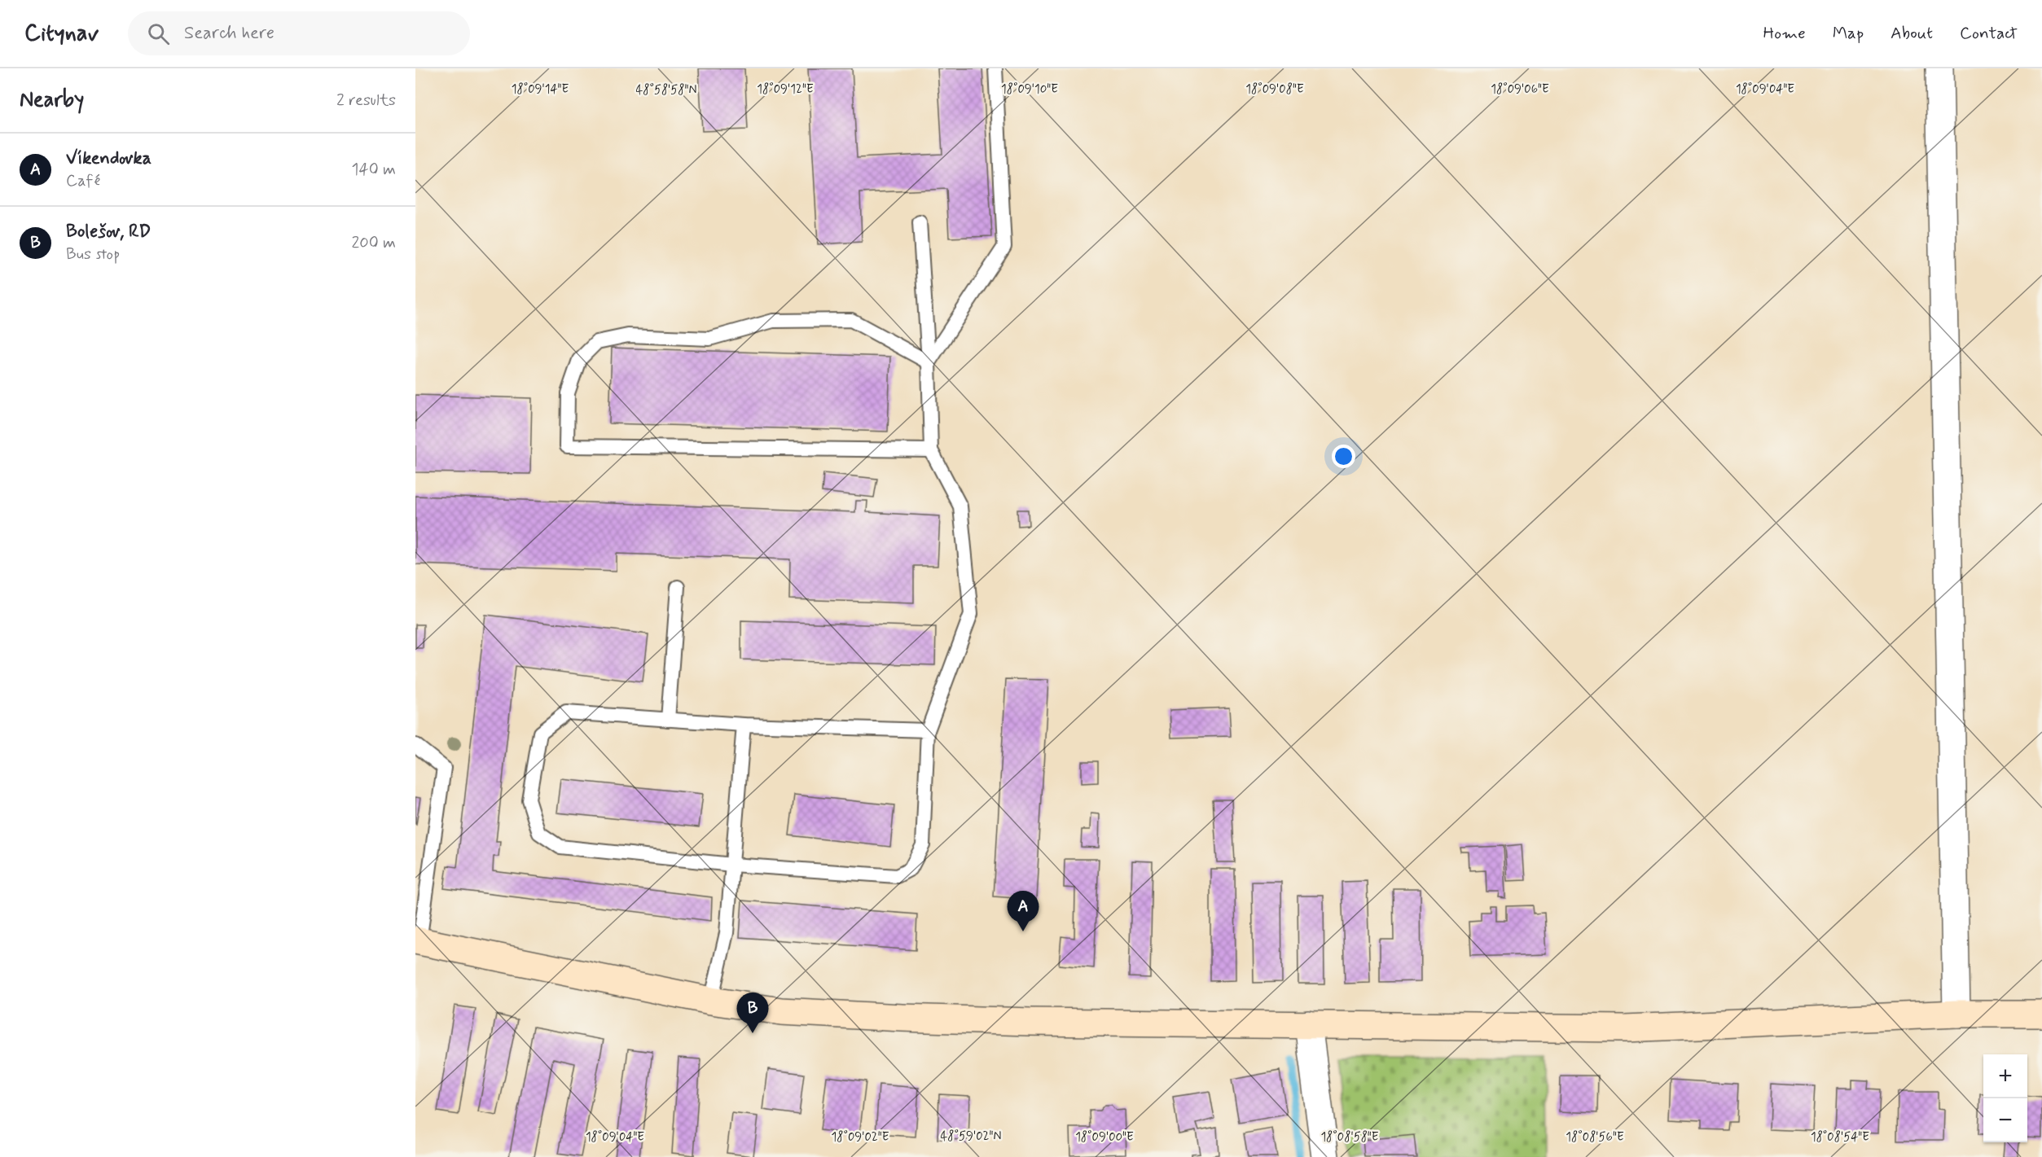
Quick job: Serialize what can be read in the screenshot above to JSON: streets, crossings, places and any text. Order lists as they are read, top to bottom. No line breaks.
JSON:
{"page":{"header":"Citynav","search":"Search here","nav":["Home","Map","About","Contact"],"heading":["Nearby","2 results"],"list":[{"mark":"A","name":"Víkendovka","note":"Café","value":"140 m"},{"mark":"B","name":"Bolešov, RD","note":"Bus stop","value":"200 m"}],"pins":["A","B"],"map_buttons":["+","−"]},"coordinates":["18°09'14\"E","18°09'12\"E","18°09'10\"E","18°09'08\"E","18°09'06\"E","18°09'04\"E","48°58'58\"N","48°59'02\"N","18°09'02\"E","18°09'00\"E","18°08'58\"E","18°08'56\"E","18°08'54\"E"]}
